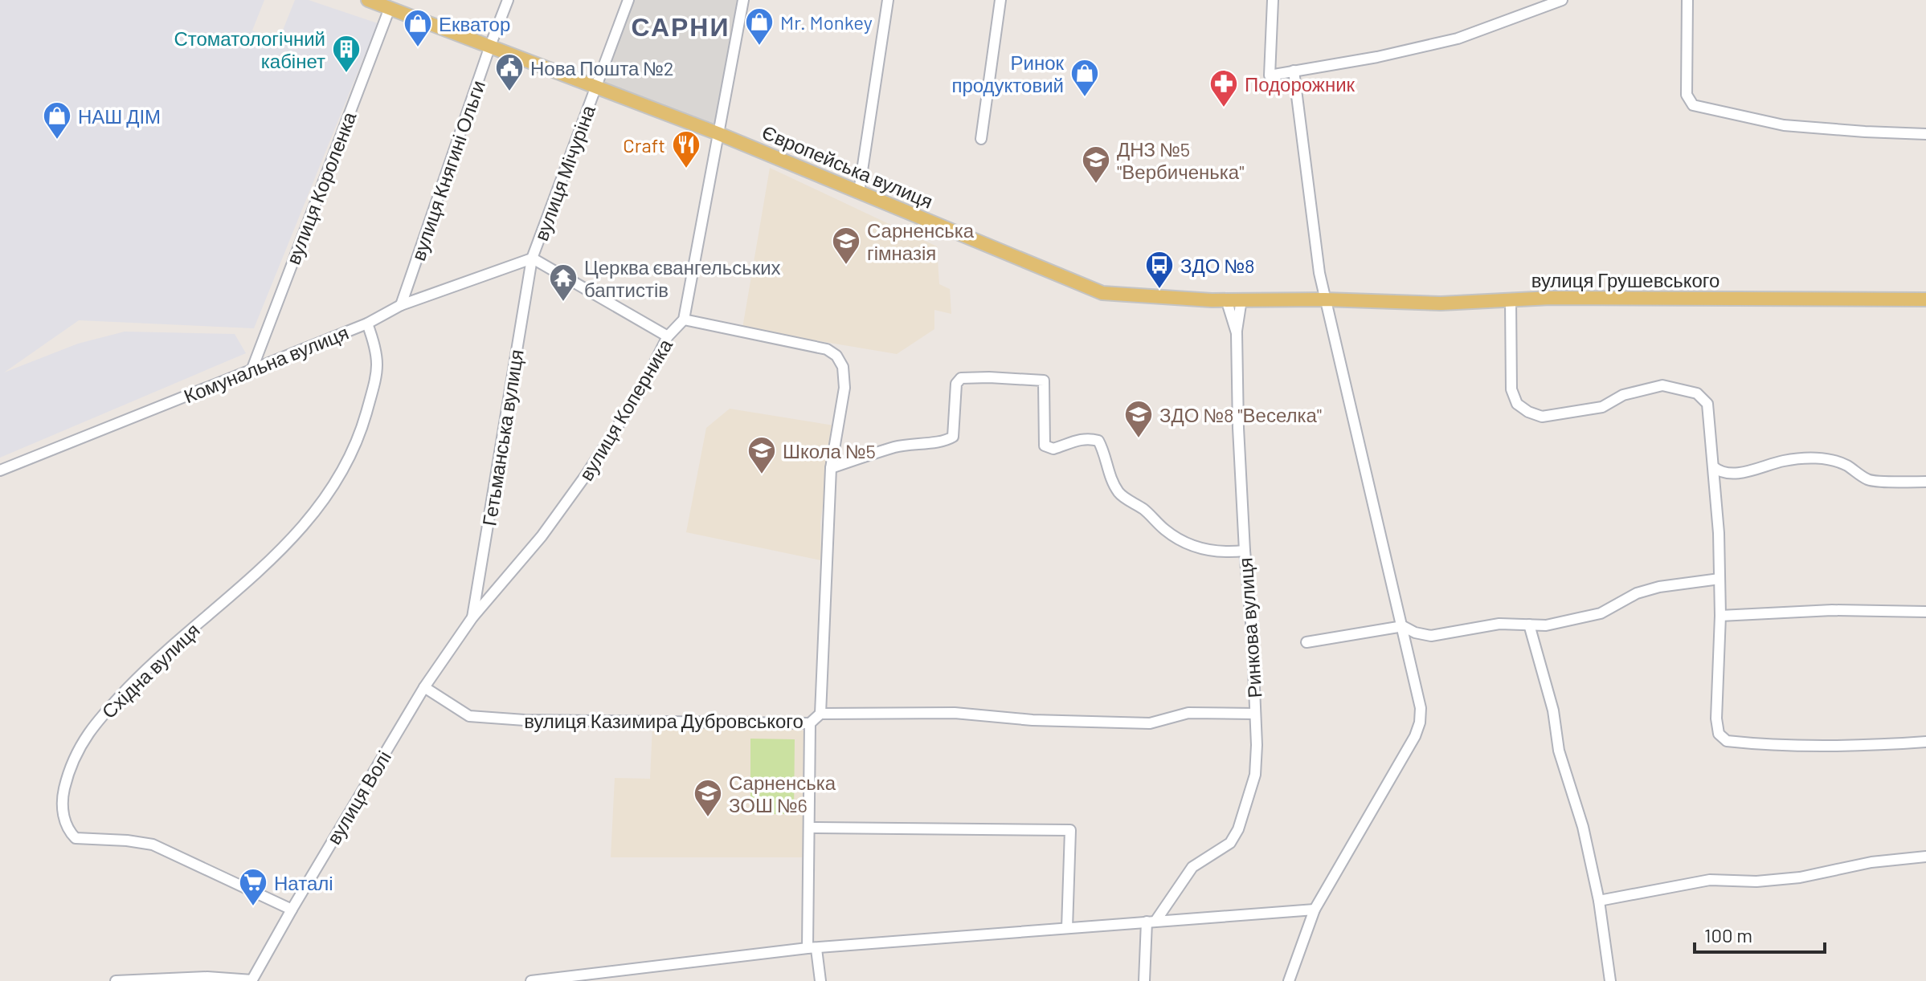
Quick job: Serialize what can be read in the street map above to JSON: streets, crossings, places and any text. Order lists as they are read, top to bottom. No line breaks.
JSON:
{"streets":{"main road":["Європейська вулиця","вулиця Грушевського"],"street":["вулиця Княгині Ольги","вулиця Мічуріна","вулиця Короленка","Комунальна вулиця","вулиця Коперника","Гетьманська вулиця","Ринкова вулиця","Східна вулиця","вулиця Казимира Дубровського","вулиця Волі"]},"crossings":[["Європейська вулиця","вулиця Княгині Ольги"],["Європейська вулиця","вулиця Мічуріна"],["Європейська вулиця","вулиця Короленка"],["Європейська вулиця","вулиця Грушевського"],["Європейська вулиця","вулиця Коперника"],["Європейська вулиця","Ринкова вулиця"],["вулиця Княгині Ольги","Комунальна вулиця"],["вулиця Мічуріна","Комунальна вулиця"],["вулиця Мічуріна","Гетьманська вулиця"],["вулиця Короленка","Комунальна вулиця"],["Комунальна вулиця","Гетьманська вулиця"],["Комунальна вулиця","Східна вулиця"],["вулиця Коперника","Гетьманська вулиця"],["вулиця Коперника","вулиця Волі"],["Гетьманська вулиця","вулиця Волі"],["Ринкова вулиця","вулиця Казимира Дубровського"],["Східна вулиця","вулиця Волі"],["вулиця Казимира Дубровського","вулиця Волі"]],"districts":["САРНИ"],"places":{"shop":["Mr. Monkey","Екватор","Ринок продуктовий","НАШ ДІМ"],"building":["Стоматологічний кабінет"],"public building":["Нова Пошта №2"],"pharmacy":["Подорожник"],"restaurant":["Craft"],"school or university":["ДНЗ №5 \"Вербиченька\"","Сарненська гімназія","ЗДО №8 \"Веселка\"","Школа №5","Сарненська ЗОШ №6"],"bus stop":["ЗДО №8"],"temple":["Церква євангельських баптистів"],"supermarket":["Наталі"]},"scale_bar":"100 m"}
